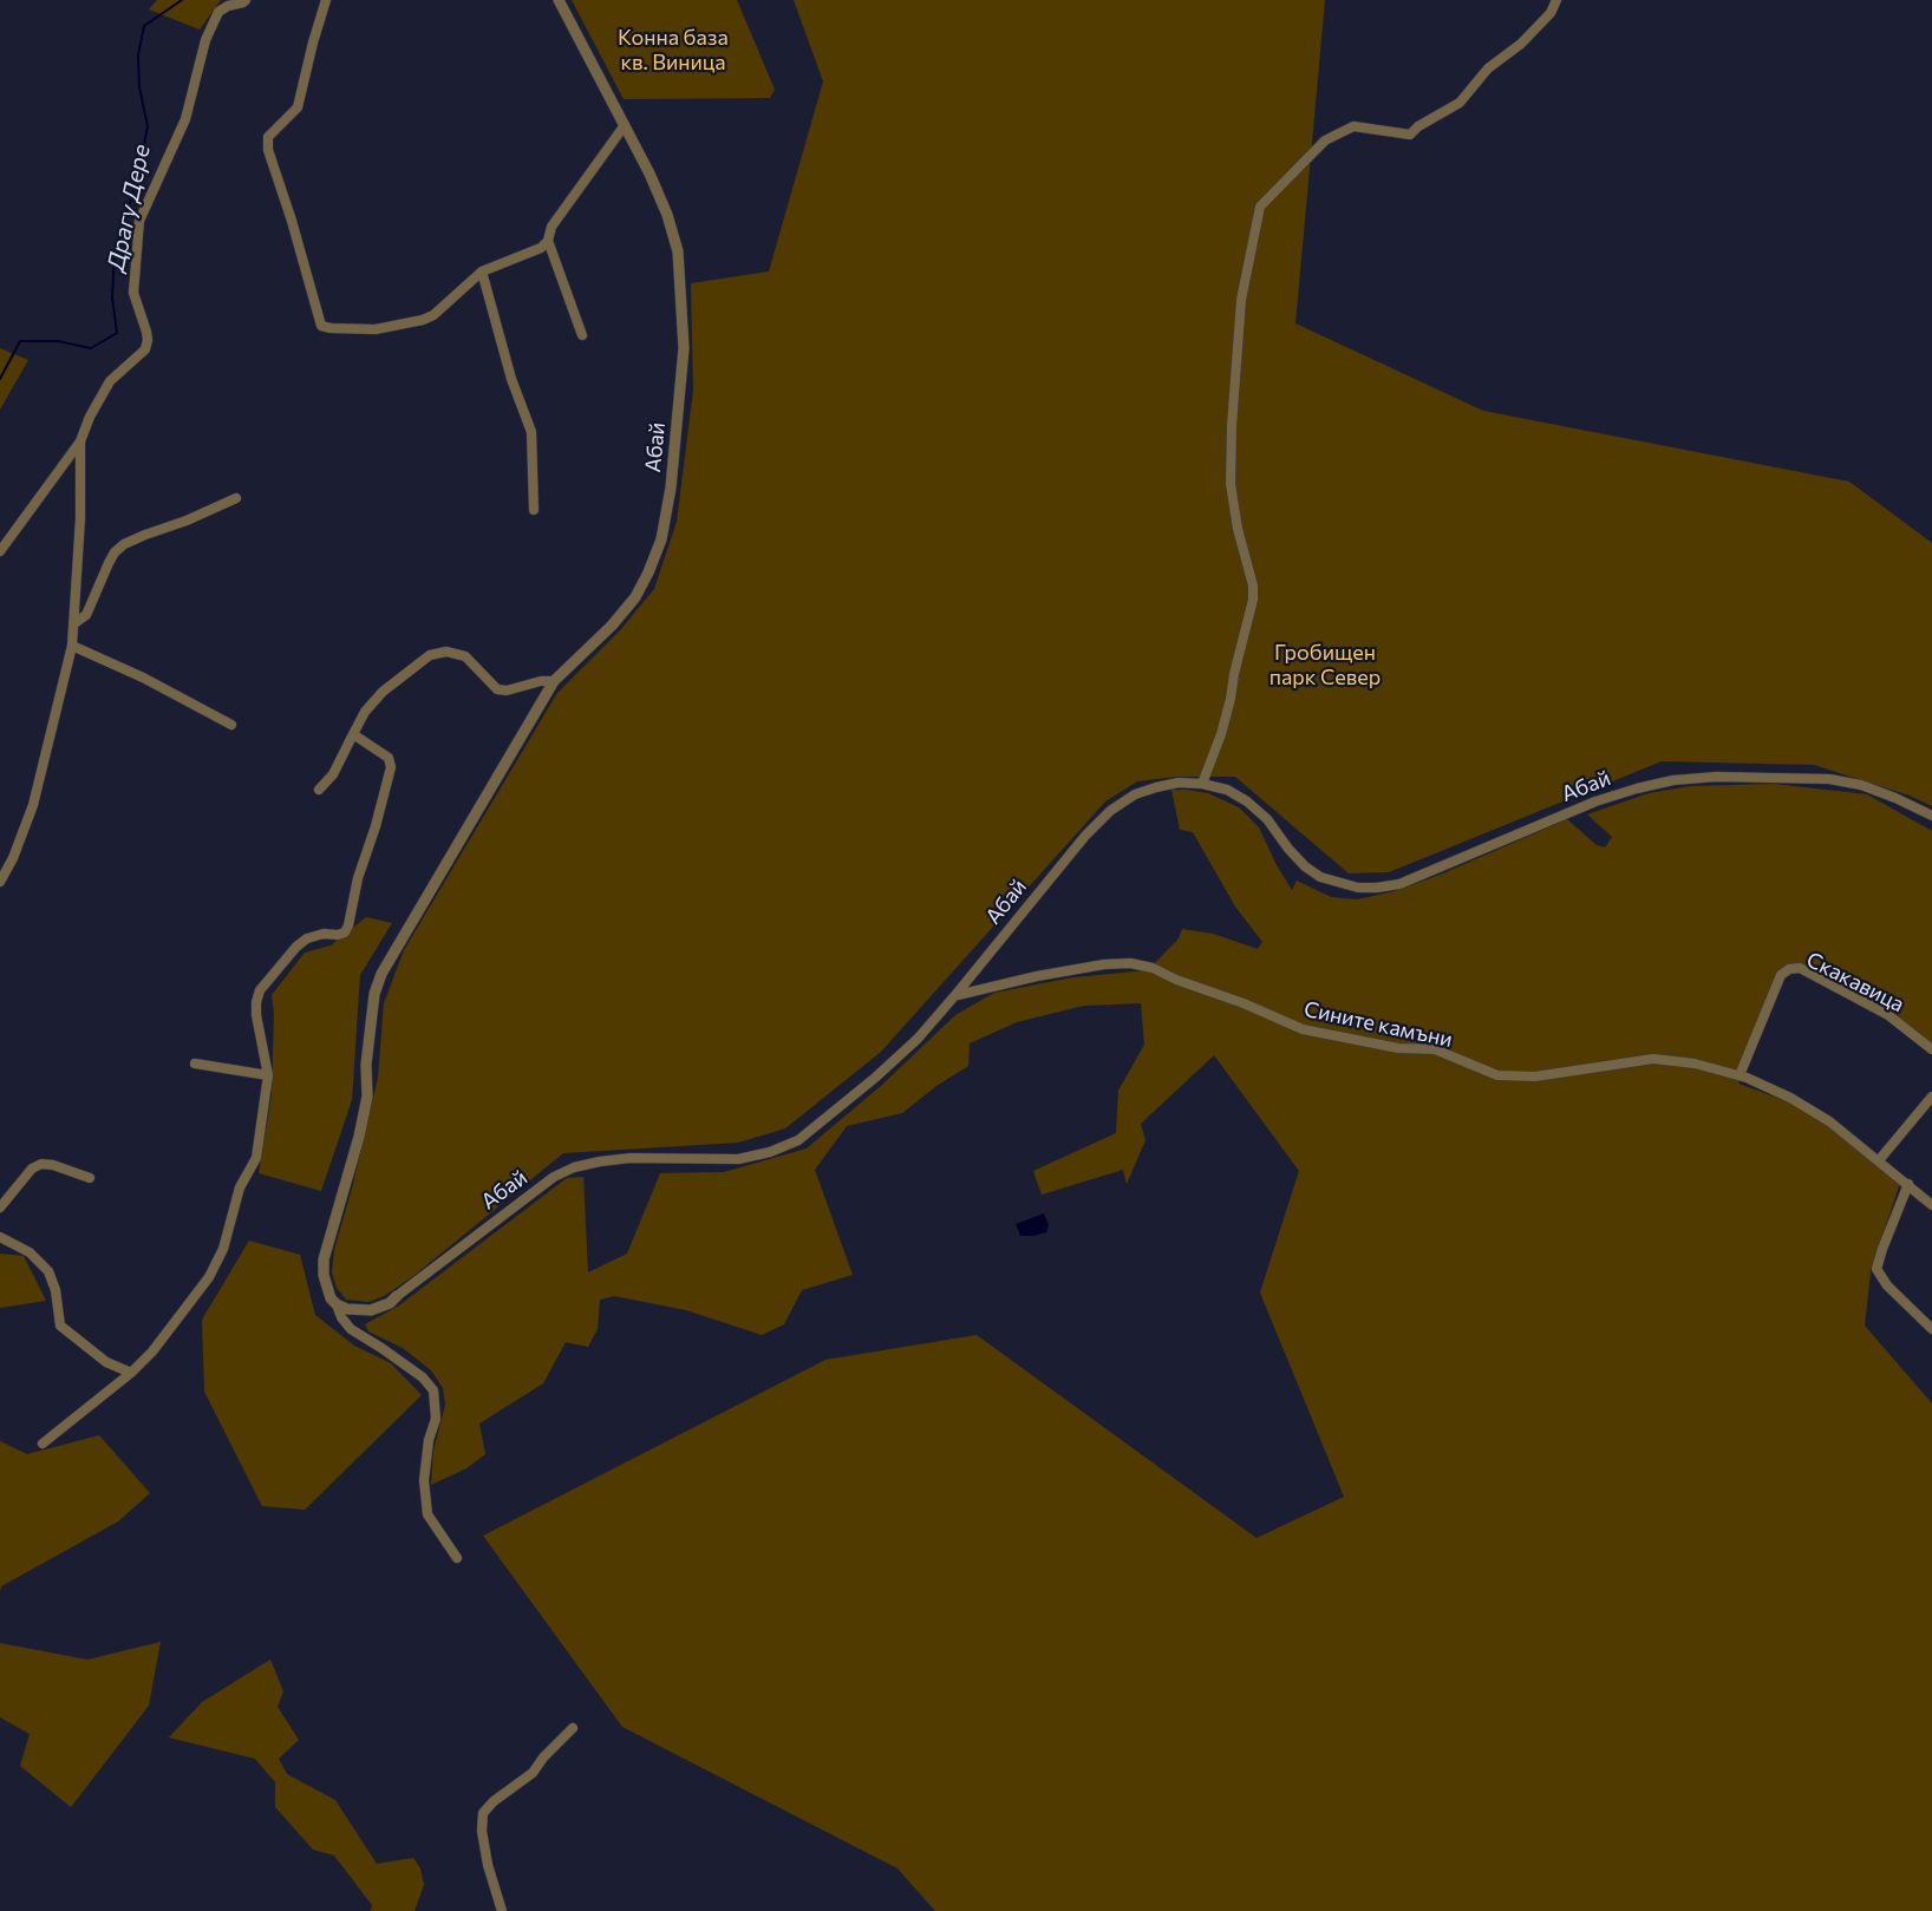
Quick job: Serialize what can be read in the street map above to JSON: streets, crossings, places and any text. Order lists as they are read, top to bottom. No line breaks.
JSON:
{"streets":{"street":["Абай","Скакавица","Сините камъни"]},"crossings":[["Абай","Сините камъни"],["Скакавица","Сините камъни"]],"water":["Драгу Дере"],"parks":["Конна база кв. Виница","Гробищен парк Север"]}
